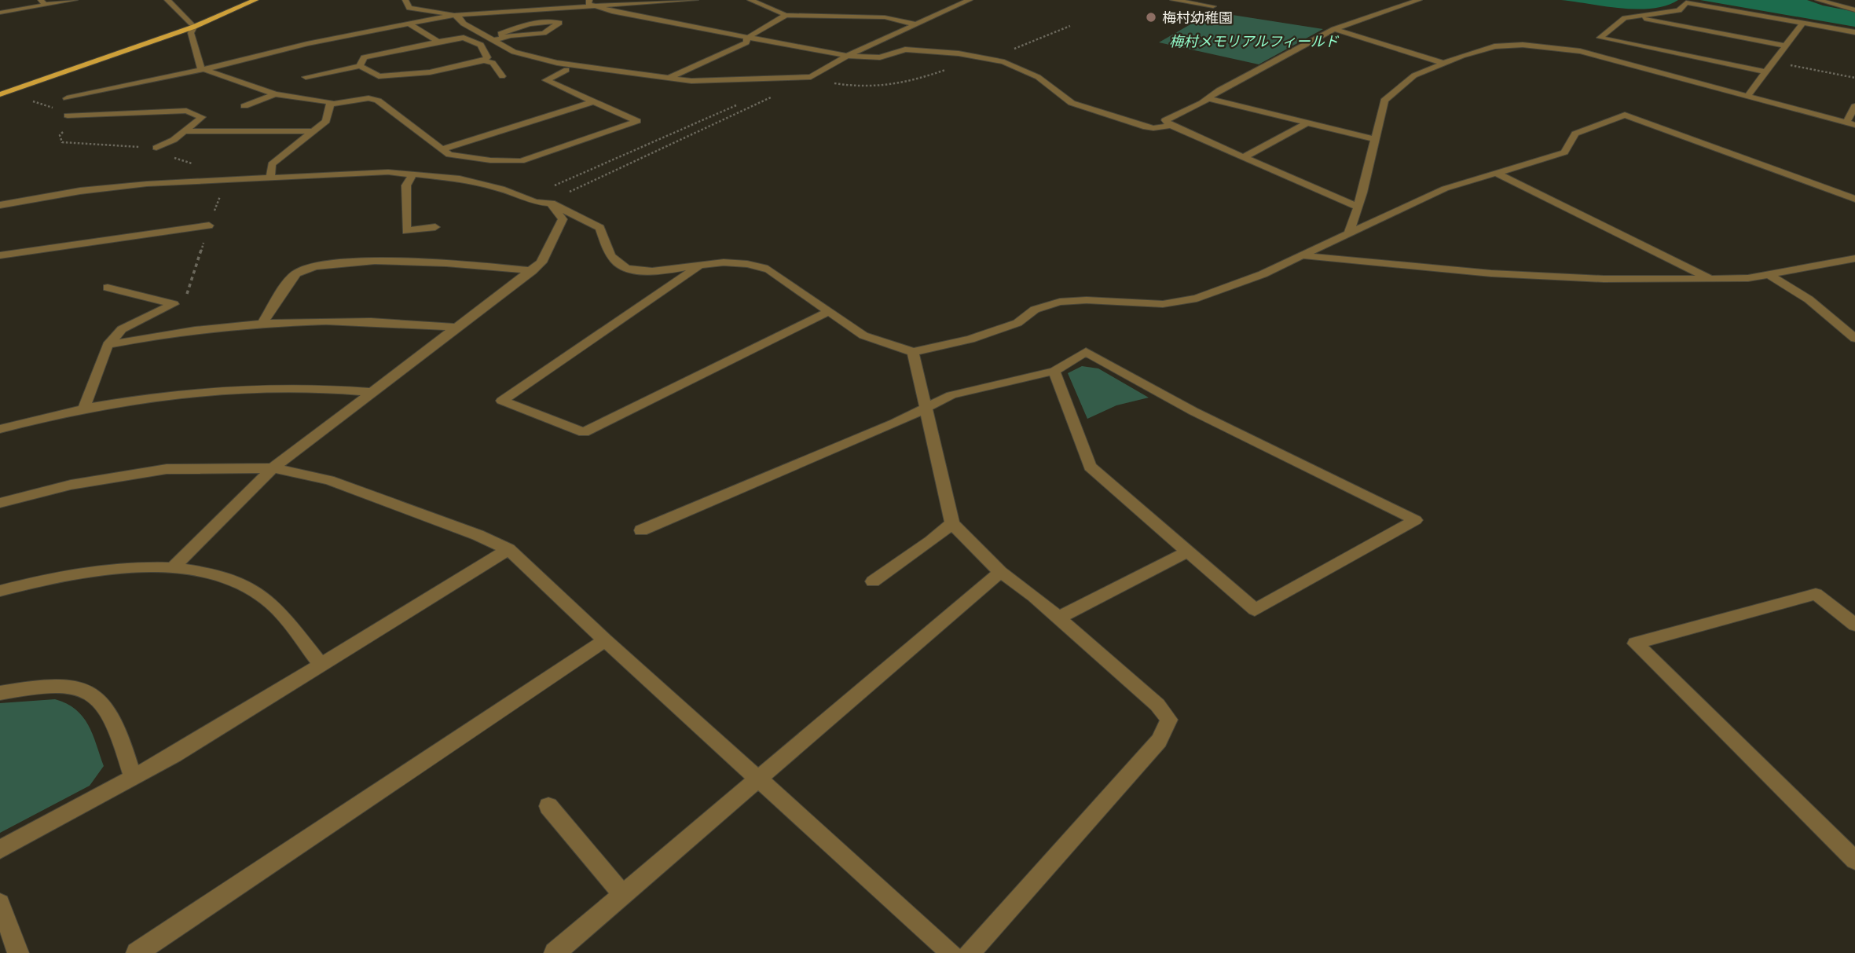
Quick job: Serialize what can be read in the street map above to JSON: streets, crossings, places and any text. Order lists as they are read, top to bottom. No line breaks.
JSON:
{"parks":["梅村メモリアルフィールド"],"places":["梅村幼稚園"]}
